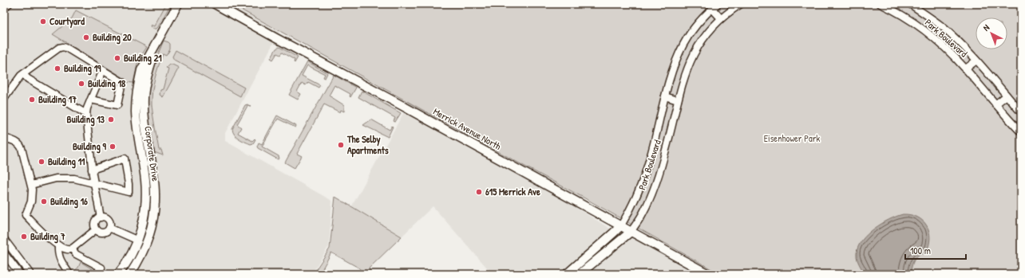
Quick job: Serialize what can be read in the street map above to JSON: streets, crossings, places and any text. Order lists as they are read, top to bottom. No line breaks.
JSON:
{"streets":{"main road":["Merrick Avenue North","Corporate Drive"],"street":["Park Boulevard"]},"crossings":[["Park Boulevard","Merrick Avenue North"]],"parks":["Eisenhower Park"],"places":["Courtyard","Building 20","Building 21","Building 19","Building 18","Building 17","Building 13","The Selby Apartments","Building 9","Building 11","615 Merrick Ave","Building 16","Building 7"],"scale_bar":"100 m","north":"top left"}
